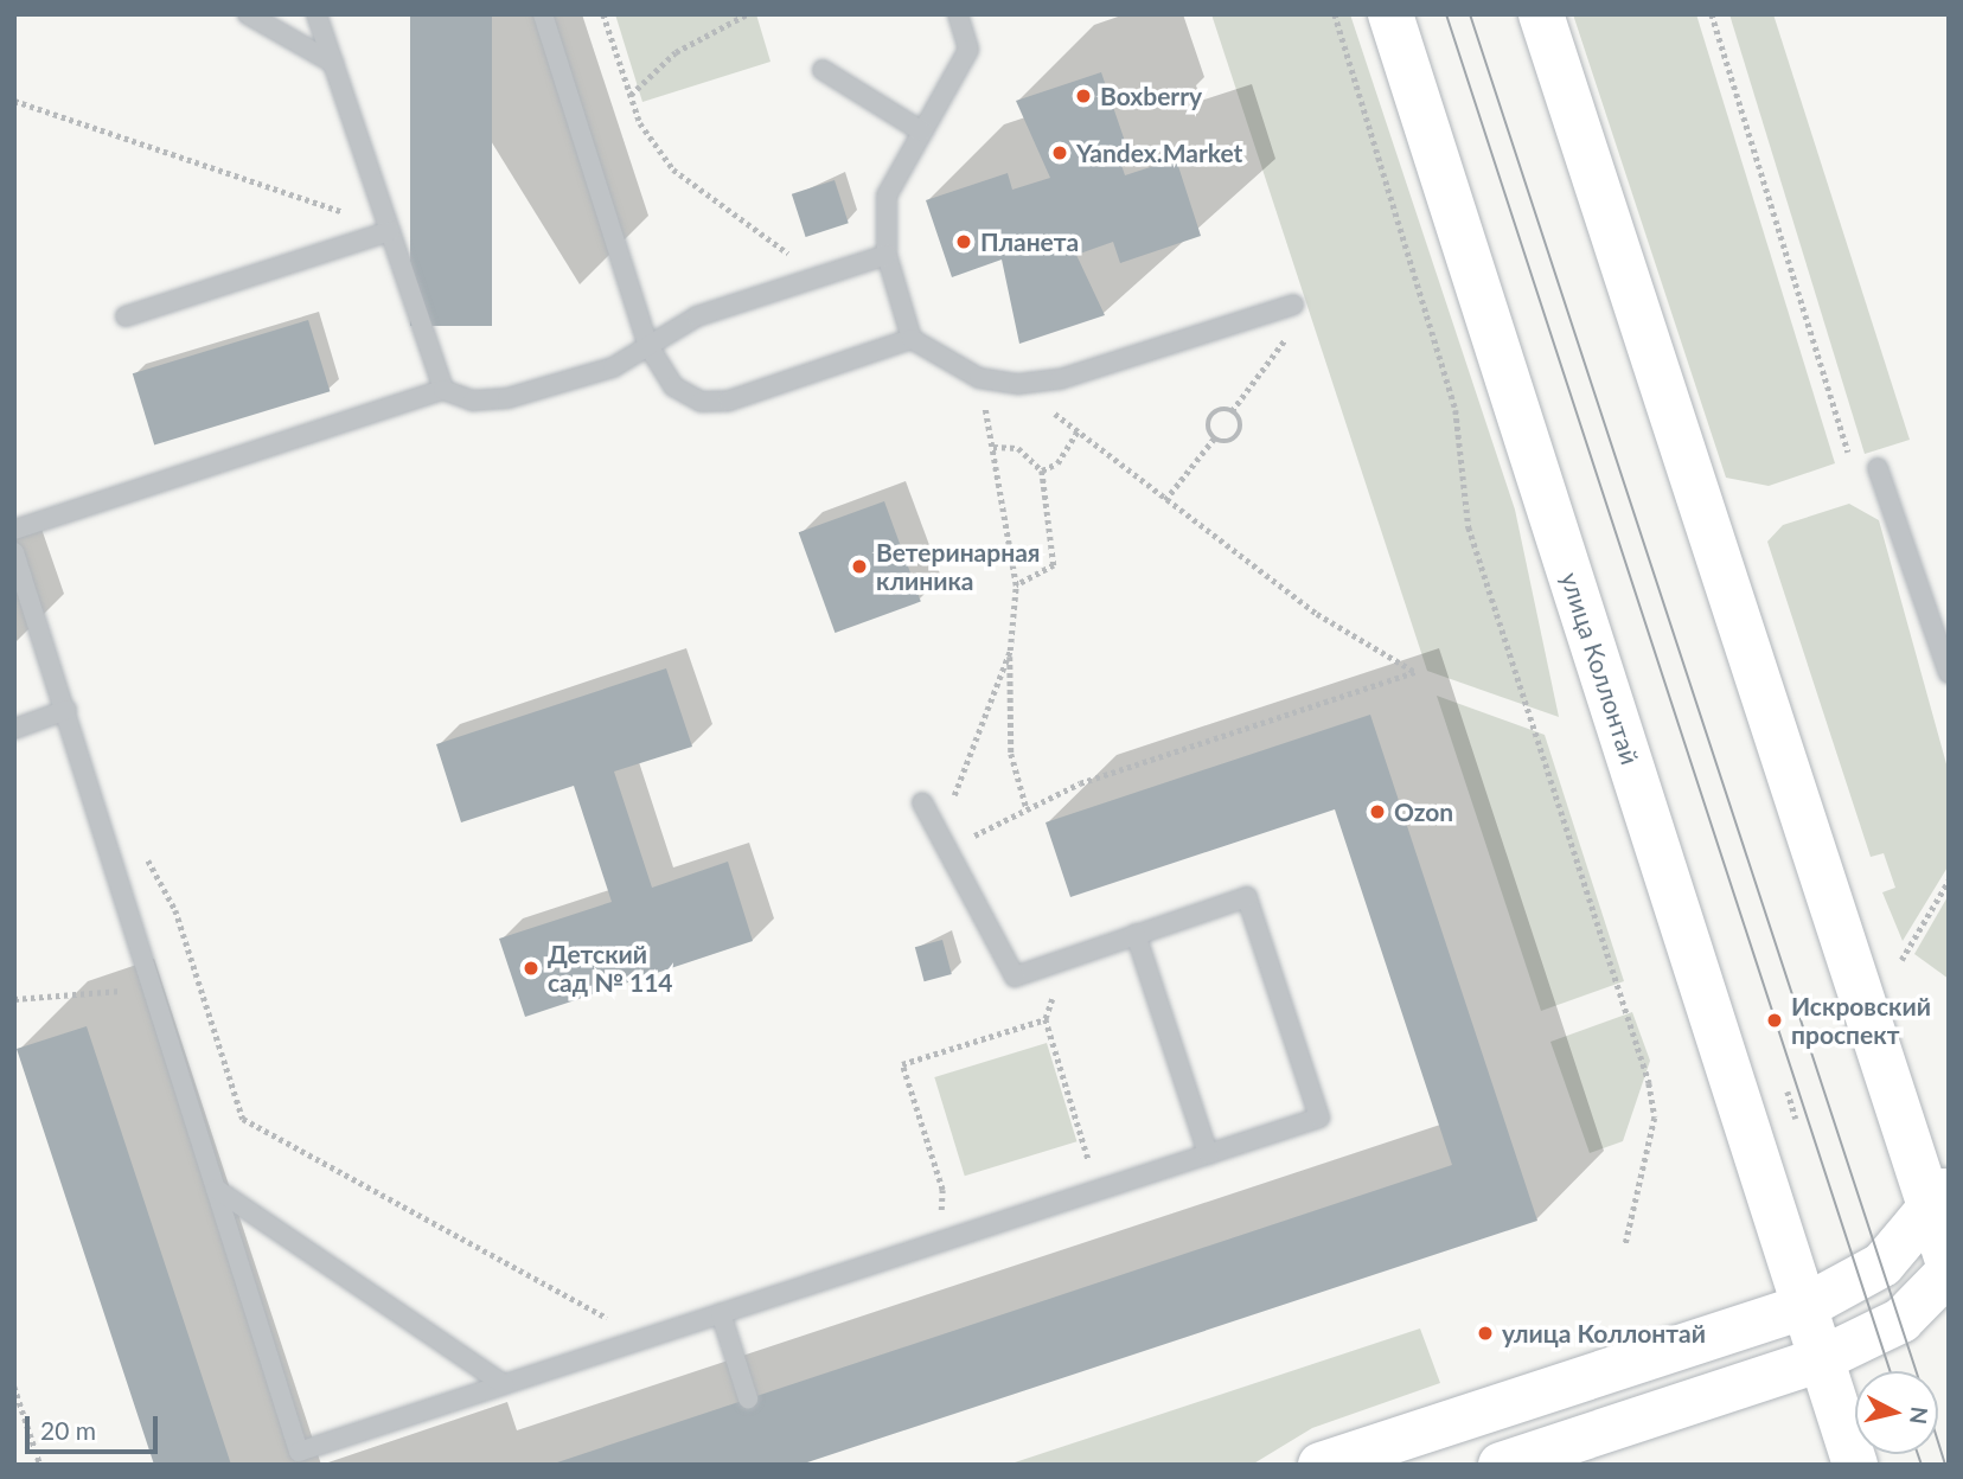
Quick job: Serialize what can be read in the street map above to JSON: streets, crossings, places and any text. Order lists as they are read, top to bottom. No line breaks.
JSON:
{"streets":{"main road":["улица Коллонтай"]},"places":["Boxberry","Yandex.Market","Планета","Ветеринарная клиника","Ozon","Детский сад № 114","Искровский проспект","улица Коллонтай"],"scale_bar":"20 m","north":"right"}
